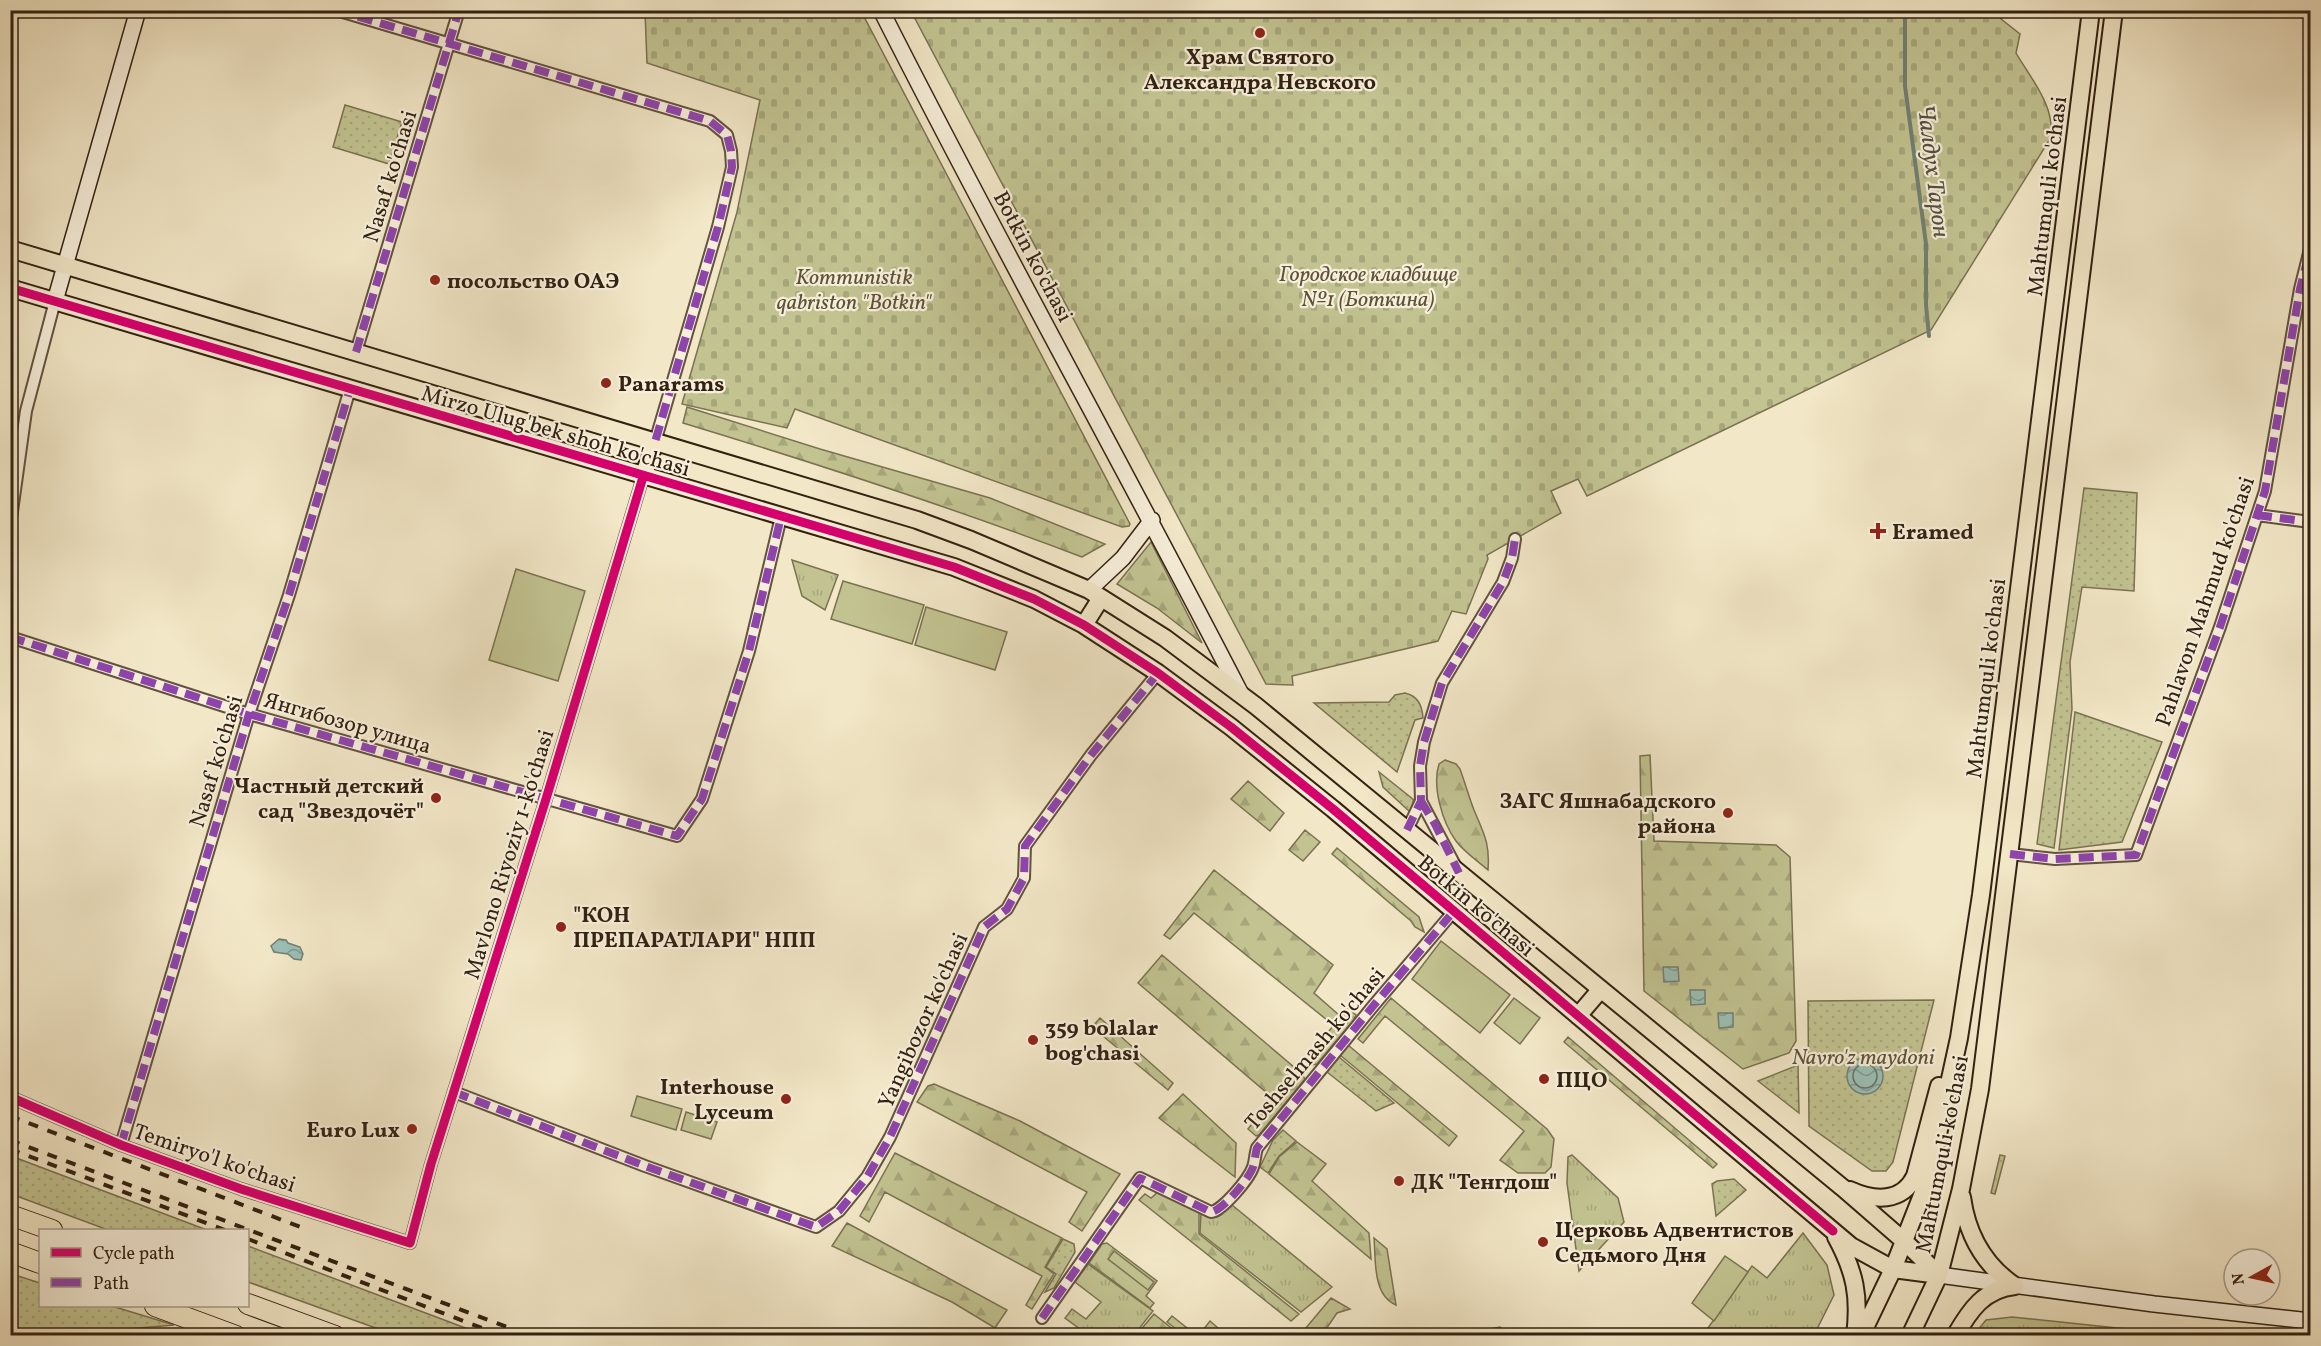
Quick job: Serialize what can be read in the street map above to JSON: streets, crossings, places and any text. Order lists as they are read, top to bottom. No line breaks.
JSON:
{"streets":{"main road":["Mahtumquli ko'chasi","Botkin ko'chasi","Mirzo Ulug'bek shoh ko'chasi"],"street":["Nasaf ko'chasi","Pahlavon Mahmud ko'chasi","Янгибозор улица","Mavlono Riyoziy 1-ko'chasi","Yangibozor ko'chasi","Toshselmash ko'chasi","Temiryo'l ko'chasi"]},"crossings":[["Nasaf ko'chasi","Mirzo Ulug'bek shoh ko'chasi"],["Nasaf ko'chasi","Янгибозор улица"],["Nasaf ko'chasi","Temiryo'l ko'chasi"],["Mahtumquli ko'chasi","Botkin ko'chasi"],["Mahtumquli ko'chasi","Pahlavon Mahmud ko'chasi"],["Botkin ko'chasi","Mirzo Ulug'bek shoh ko'chasi"],["Botkin ko'chasi","Yangibozor ko'chasi"],["Botkin ko'chasi","Toshselmash ko'chasi"],["Mirzo Ulug'bek shoh ko'chasi","Янгибозор улица"],["Mirzo Ulug'bek shoh ko'chasi","Mavlono Riyoziy 1-ko'chasi"],["Янгибозор улица","Mavlono Riyoziy 1-ko'chasi"],["Mavlono Riyoziy 1-ko'chasi","Yangibozor ko'chasi"],["Mavlono Riyoziy 1-ko'chasi","Temiryo'l ko'chasi"]],"water":["Чалдух Тарон"],"parks":["Городское кладбище №1 (Боткина)","Kommunistik qabriston \"Botkin\"","Navro'z maydoni"],"places":{"other":["Храм Святого Александра Невского","посольство ОАЭ","Panarams","Частный детский сад \"Звездочёт\"","ЗАГС Яшнабадского района","\"КОН ПРЕПАРАТЛАРИ\" НПП","359 bolalar bog'chasi","ПЦО","Interhouse Lyceum","Euro Lux","ДК \"Тенгдош\"","Церковь Адвентистов Седьмого Дня"],"health":["Eramed"]},"legend":["Cycle path","Path"],"north":"left"}
